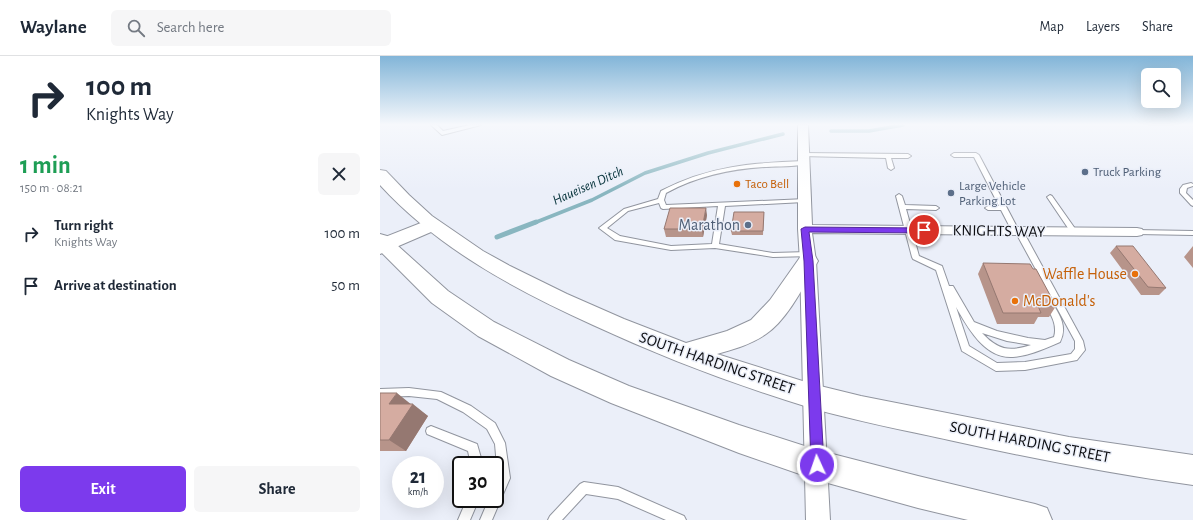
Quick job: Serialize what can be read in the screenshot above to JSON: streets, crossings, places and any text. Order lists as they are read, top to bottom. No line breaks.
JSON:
{"streets":{"main road":["SOUTH HARDING STREET"],"street":["KNIGHTS WAY"]},"water":["Haueisen Ditch"],"places":["Truck Parking","Taco Bell","Large Vehicle Parking Lot","Marathon","Waffle House","McDonald's"],"page":{"header":"Waylane","search":"Search here","nav":["Map","Layers","Share"],"turn":["100 m","Knights Way"],"heading":["1 min","150 m · 08:21"],"list":[{"name":"Turn right","note":"Knights Way","value":"100 m"},{"name":"Arrive at destination","value":"50 m"}],"speed":"21 km/h","limit":"30","buttons":["Exit","Share"]}}
